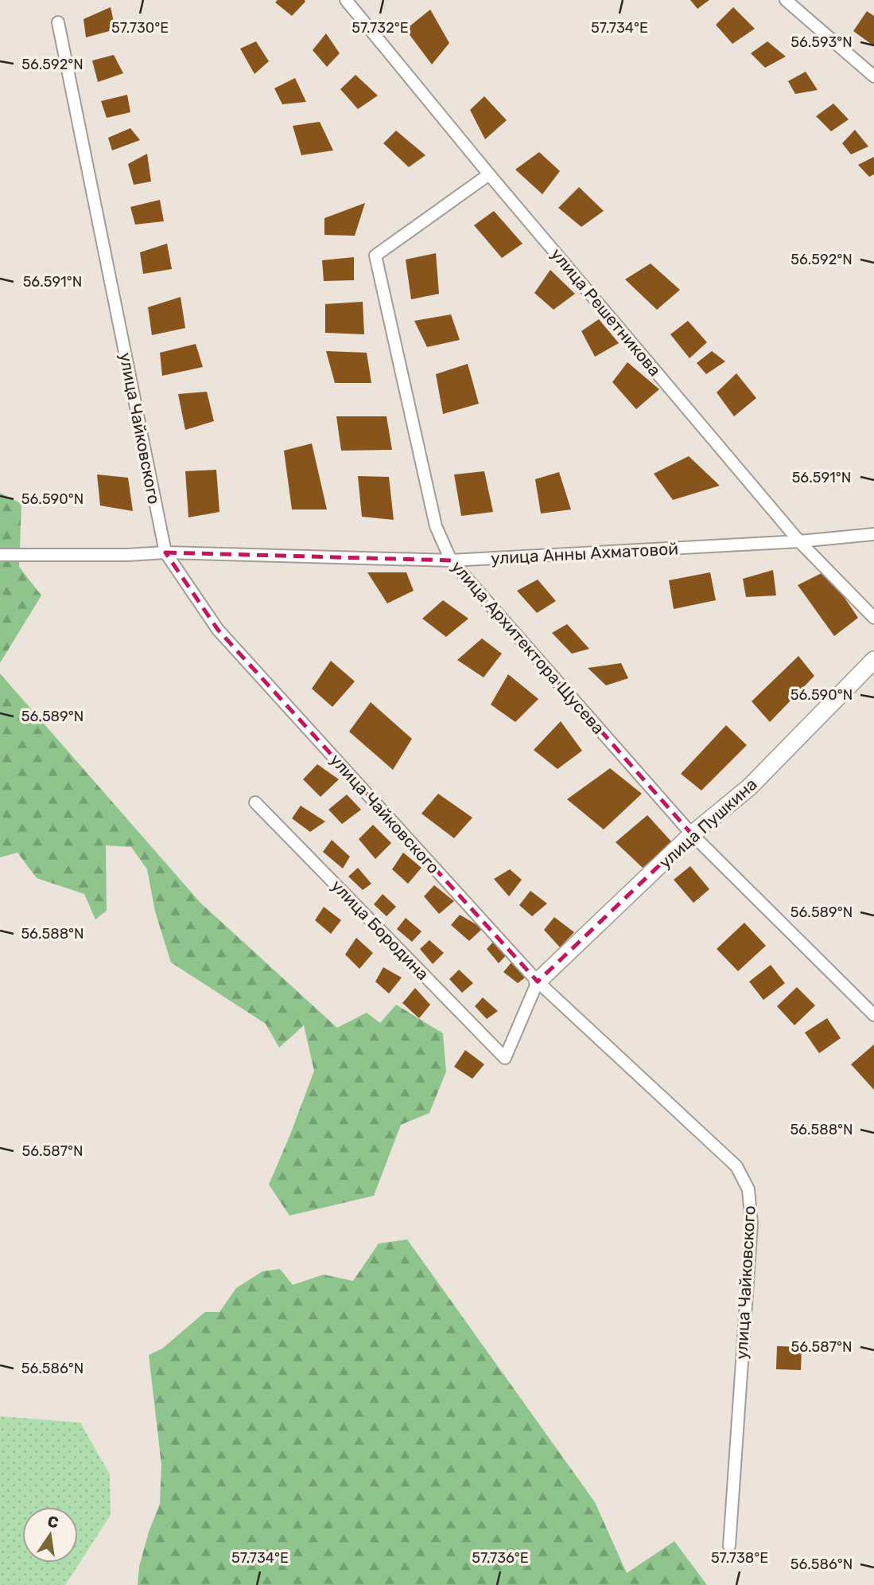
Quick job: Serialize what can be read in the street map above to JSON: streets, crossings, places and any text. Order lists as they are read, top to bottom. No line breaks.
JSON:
{"streets":{"street":["улица Решетникова","улица Чайковского","улица Анны Ахматовой","улица Архитектора Щусева","улица Пушкина","улица Бородина"]},"crossings":[["улица Решетникова","улица Анны Ахматовой"],["улица Решетникова","улица Архитектора Щусева"],["улица Чайковского","улица Анны Ахматовой"],["улица Чайковского","улица Пушкина"],["улица Чайковского","улица Бородина"],["улица Анны Ахматовой","улица Архитектора Щусева"],["улица Архитектора Щусева","улица Пушкина"],["улица Пушкина","улица Бородина"]],"north":"top","coordinates":["57.730°E","57.732°E","57.734°E","56.593°N","56.592°N","56.591°N","56.590°N","56.589°N","56.588°N","56.587°N","56.586°N","57.736°E","57.738°E"]}
